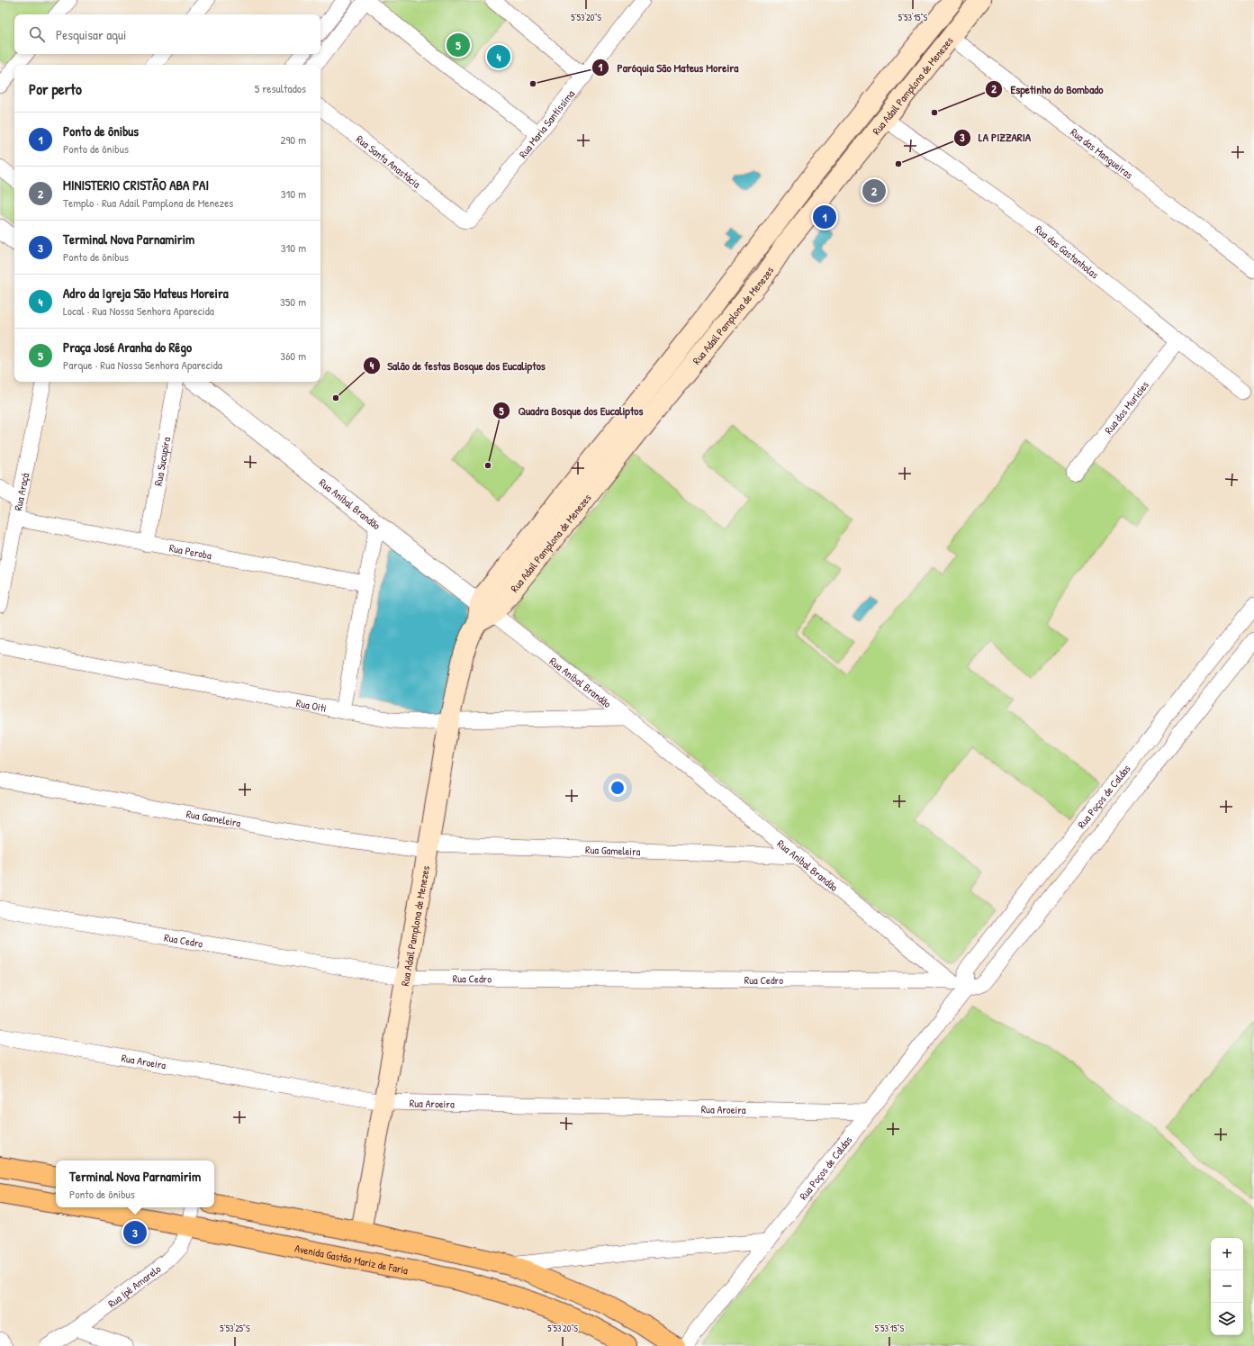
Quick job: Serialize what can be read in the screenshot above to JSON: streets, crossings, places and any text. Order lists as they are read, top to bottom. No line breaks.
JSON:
{"streets":{"main road":["Rua Adail Pamplona de Menezes","Avenida Gastão Mariz de Faria"],"street":["Rua Maria Santíssima","Rua das Mangueiras","Rua Santa Anastácia","Rua das Gastanholas","Rua dos Muricies","Rua Sucupira","Rua Araçá","Rua Aníbal Brandão","Rua Peroba","Rua Oiti","Rua Poços de Caldas","Rua Gameleira","Rua Cedro","Rua Aroeira","Rua Ipê Amarelo"]},"crossings":[["Rua Adail Pamplona de Menezes","Rua das Mangueiras"],["Rua Adail Pamplona de Menezes","Rua das Gastanholas"],["Rua Adail Pamplona de Menezes","Rua Aníbal Brandão"],["Rua Adail Pamplona de Menezes","Rua Oiti"],["Rua Adail Pamplona de Menezes","Rua Gameleira"],["Rua Adail Pamplona de Menezes","Rua Cedro"],["Rua Adail Pamplona de Menezes","Rua Aroeira"],["Rua Maria Santíssima","Rua Santa Anastácia"],["Rua das Gastanholas","Rua dos Muricies"],["Rua Sucupira","Rua Peroba"],["Rua Araçá","Rua Peroba"],["Rua Aníbal Brandão","Rua Oiti"],["Rua Aníbal Brandão","Rua Poços de Caldas"],["Rua Aníbal Brandão","Rua Gameleira"],["Rua Aníbal Brandão","Rua Cedro"],["Rua Poços de Caldas","Rua Aroeira"],["Avenida Gastão Mariz de Faria","Rua Ipê Amarelo"]],"places":["Paróquia São Mateus Moreira","Espetinho do Bombado","LA PIZZARIA","Salão de festas Bosque dos Eucaliptos","Quadra Bosque dos Eucaliptos"],"page":{"search":"Pesquisar aqui","pins":["5","4","2","1","3"],"heading":["Por perto","5 resultados"],"list":[{"mark":"1","name":"Ponto de ônibus","note":"Ponto de ônibus","value":"290 m"},{"mark":"2","name":"MINISTERIO CRISTÃO ABA PAI","note":"Templo · Rua Adail Pamplona de Menezes","value":"310 m"},{"mark":"3","name":"Terminal Nova Parnamirim","note":"Ponto de ônibus","value":"310 m"},{"mark":"4","name":"Adro da Igreja São Mateus Moreira","note":"Local · Rua Nossa Senhora Aparecida","value":"350 m"},{"mark":"5","name":"Praça José Aranha do Rêgo","note":"Parque · Rua Nossa Senhora Aparecida","value":"360 m"}],"popup":["Terminal Nova Parnamirim","Ponto de ônibus"],"map_buttons":["+","−"]},"coordinates":["5°53'20\"S","5°53'15\"S","5°53'25\"S"]}
